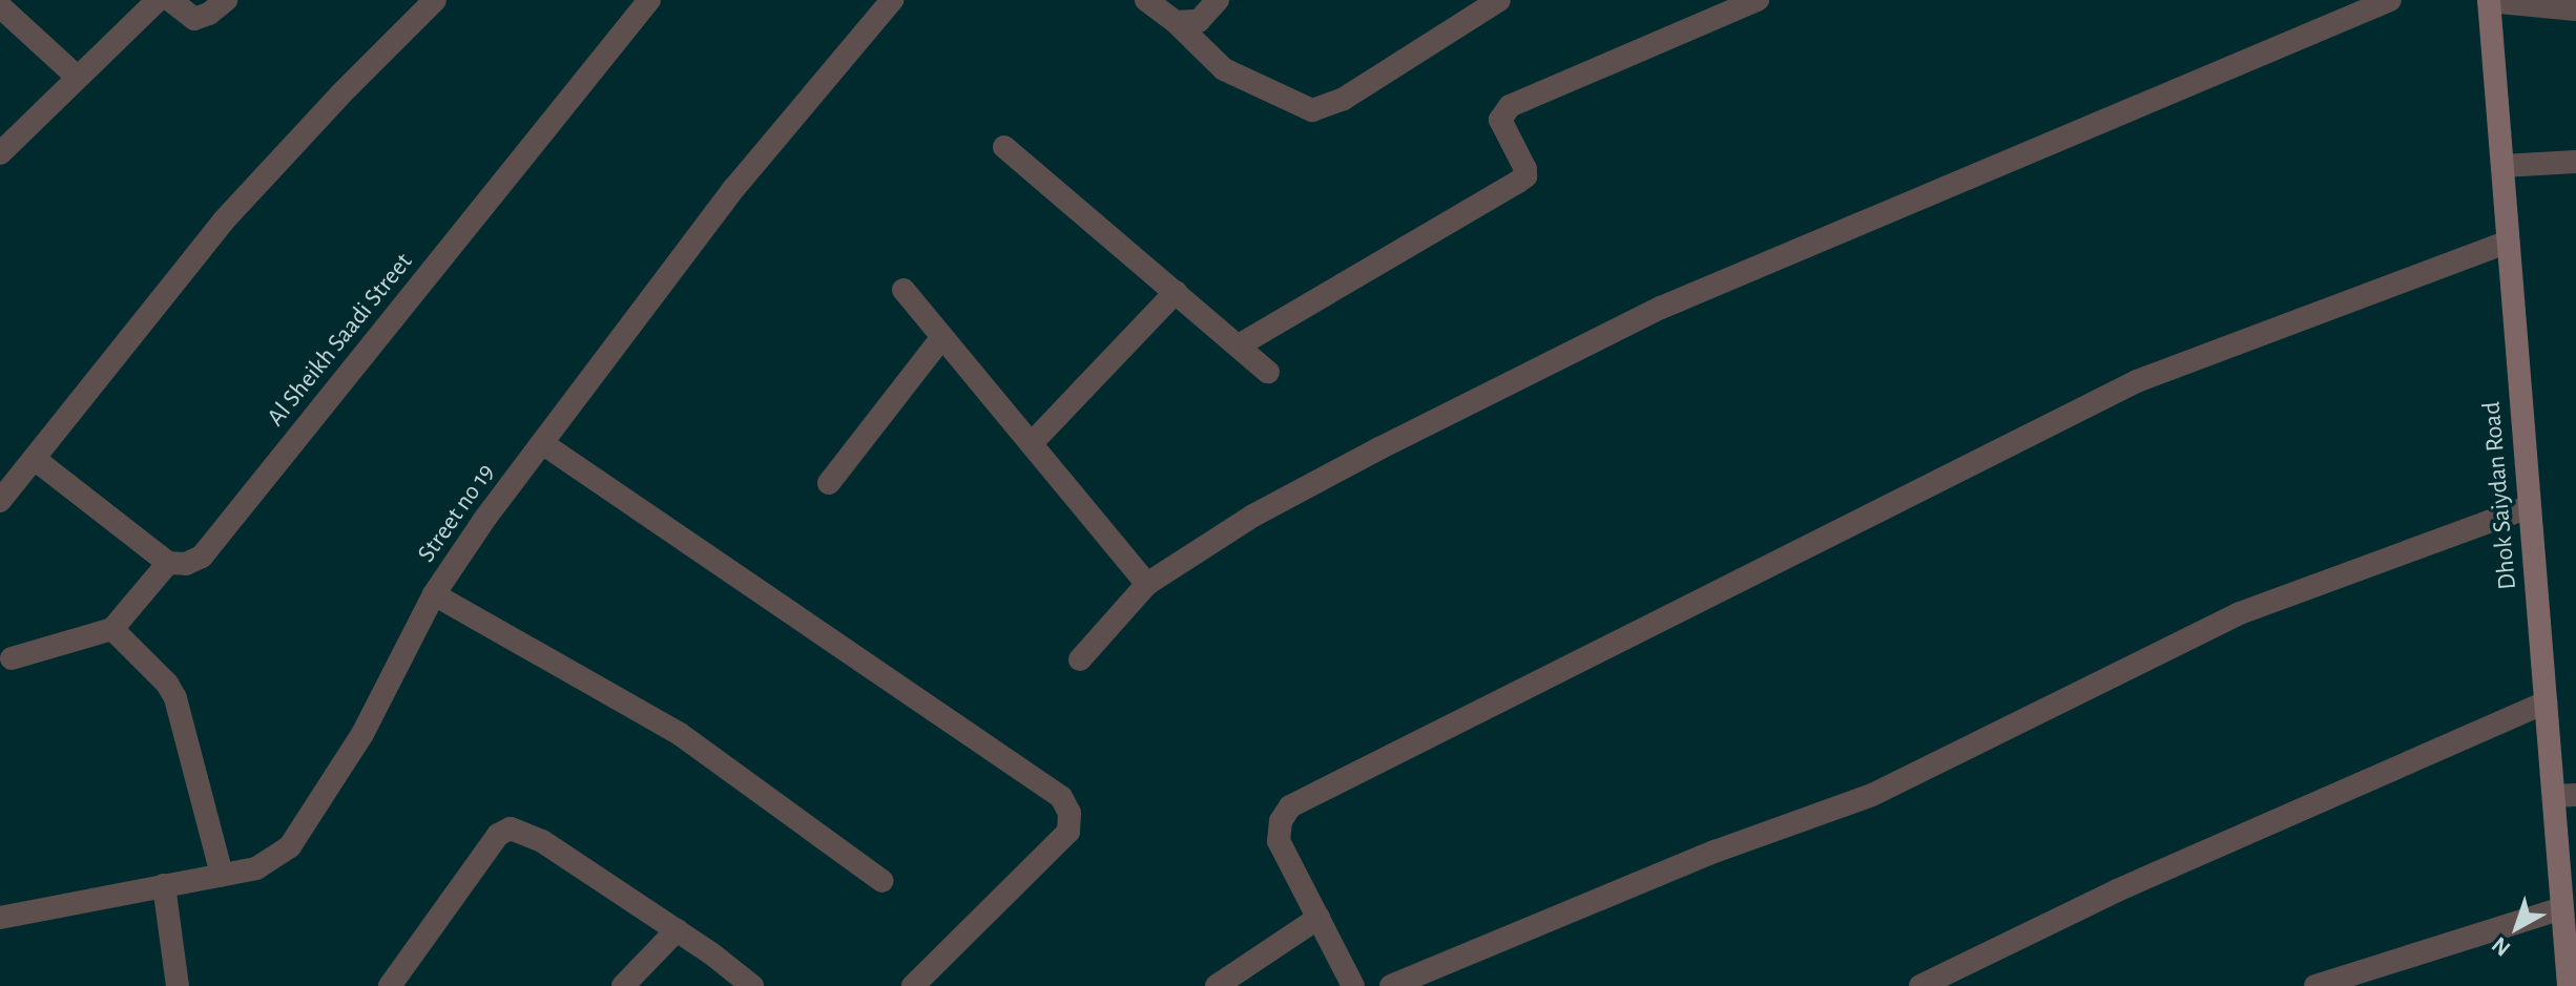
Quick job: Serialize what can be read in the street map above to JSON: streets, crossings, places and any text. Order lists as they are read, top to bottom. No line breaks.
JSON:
{"streets":{"main road":["Dhok Saiydan Road"],"street":["Al Sheikh Saadi Street","Street no 19"]},"north":"bottom left"}
